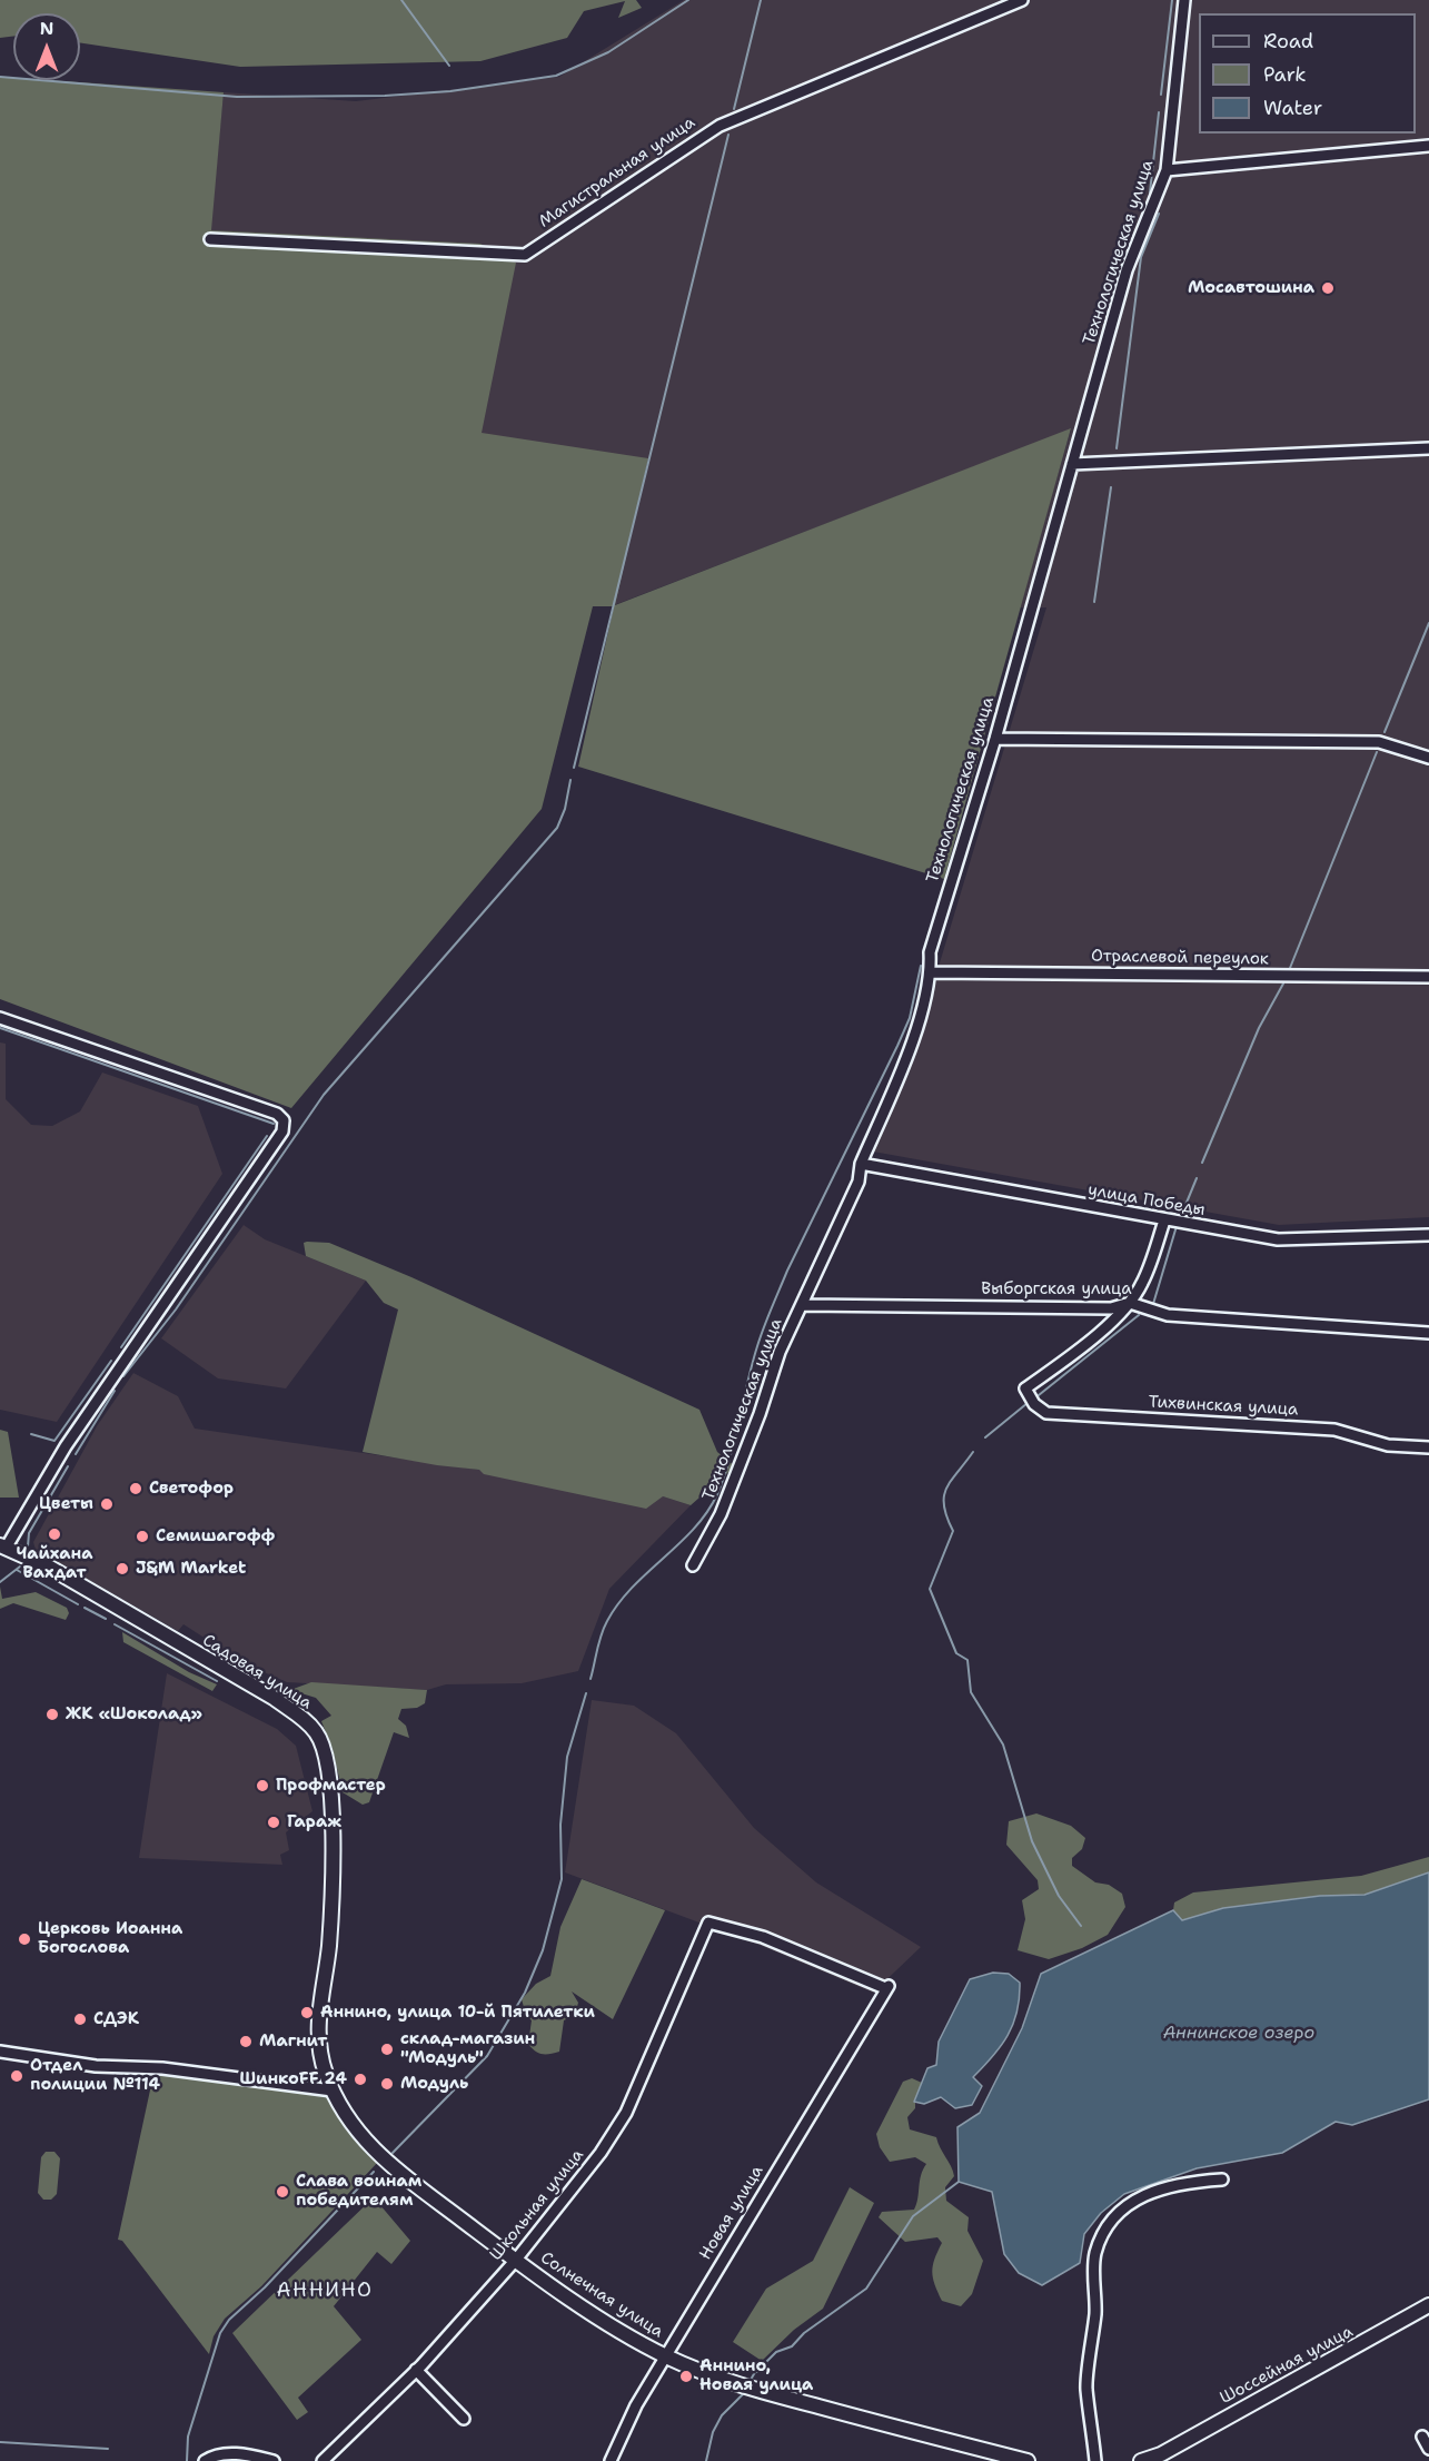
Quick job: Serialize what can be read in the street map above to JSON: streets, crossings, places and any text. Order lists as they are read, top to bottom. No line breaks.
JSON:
{"streets":{"main road":["Садовая улица","Солнечная улица","Шоссейная улица"],"street":["Магистральная улица","Технологическая улица","Отраслевой переулок","улица Победы","Выборгская улица","Тихвинская улица","Школьная улица","Новая улица"]},"crossings":[["Технологическая улица","Отраслевой переулок"],["Технологическая улица","улица Победы"],["Технологическая улица","Выборгская улица"],["Выборгская улица","Тихвинская улица"],["Садовая улица","Солнечная улица"],["Школьная улица","Новая улица"],["Школьная улица","Солнечная улица"],["Новая улица","Солнечная улица"]],"districts":["АННИНО"],"water":["Аннинское озеро"],"places":["Мосавтошина","Светофор","Цветы","Чайхана Вахдат","Семишагофф","J&M Market","ЖК «Шоколад»","Профмастер","Гараж","Церковь Иоанна Богослова","Аннино, улица 10-й Пятилетки","СДЭК","Магнит","склад-магазин \"Модуль\"","Отдел полиции №114","ШинкоFF 24","Модуль","Слава воинам победителям","Аннино, Новая улица"],"legend":["Road","Park","Water"],"north":"top"}
